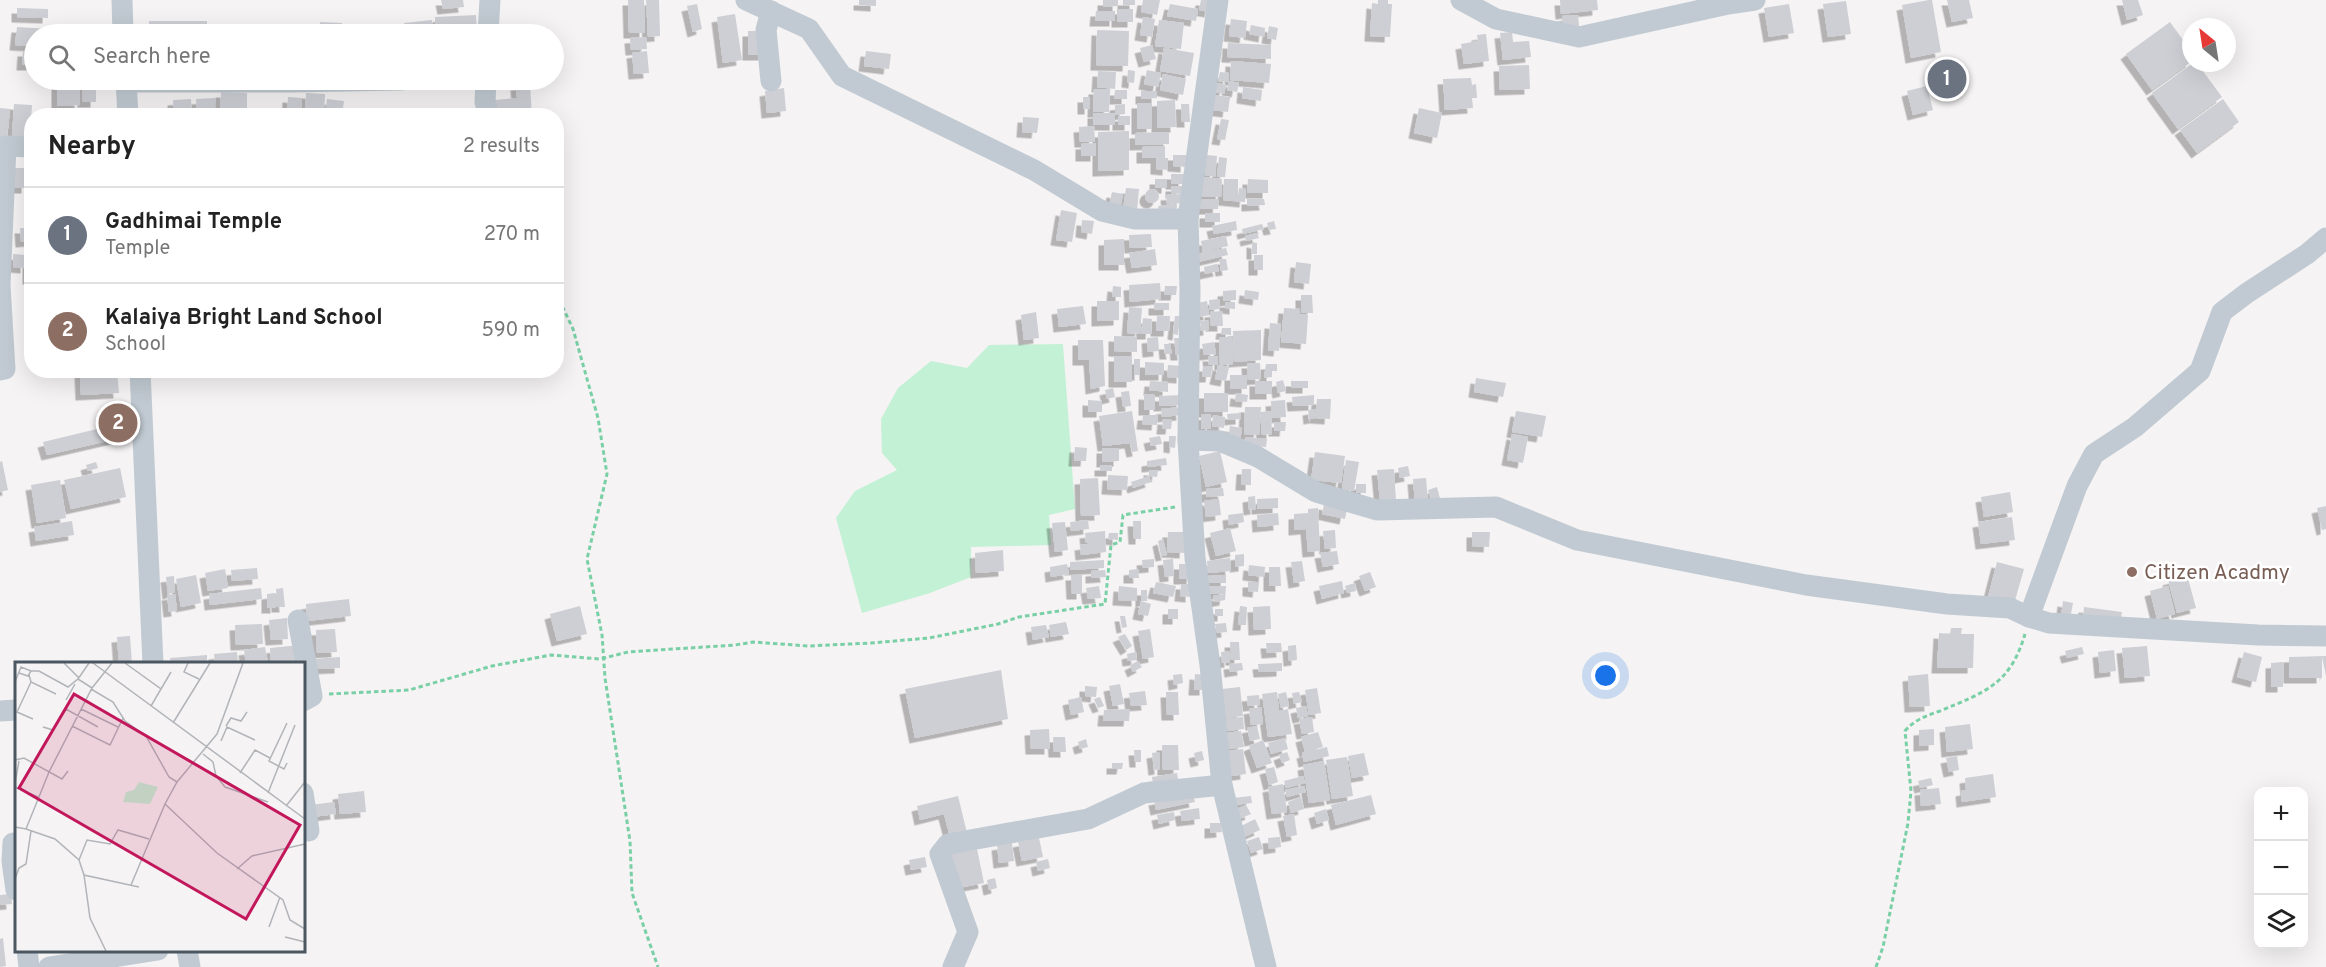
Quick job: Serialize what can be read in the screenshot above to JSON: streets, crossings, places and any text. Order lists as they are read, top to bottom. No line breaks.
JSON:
{"places":["Citizen Acadmy"],"north":"top left","page":{"search":"Search here","pins":["1","2"],"heading":["Nearby","2 results"],"list":[{"mark":"1","name":"Gadhimai Temple","note":"Temple","value":"270 m"},{"mark":"2","name":"Kalaiya Bright Land School","note":"School","value":"590 m"}],"map_buttons":["+","−"]}}
